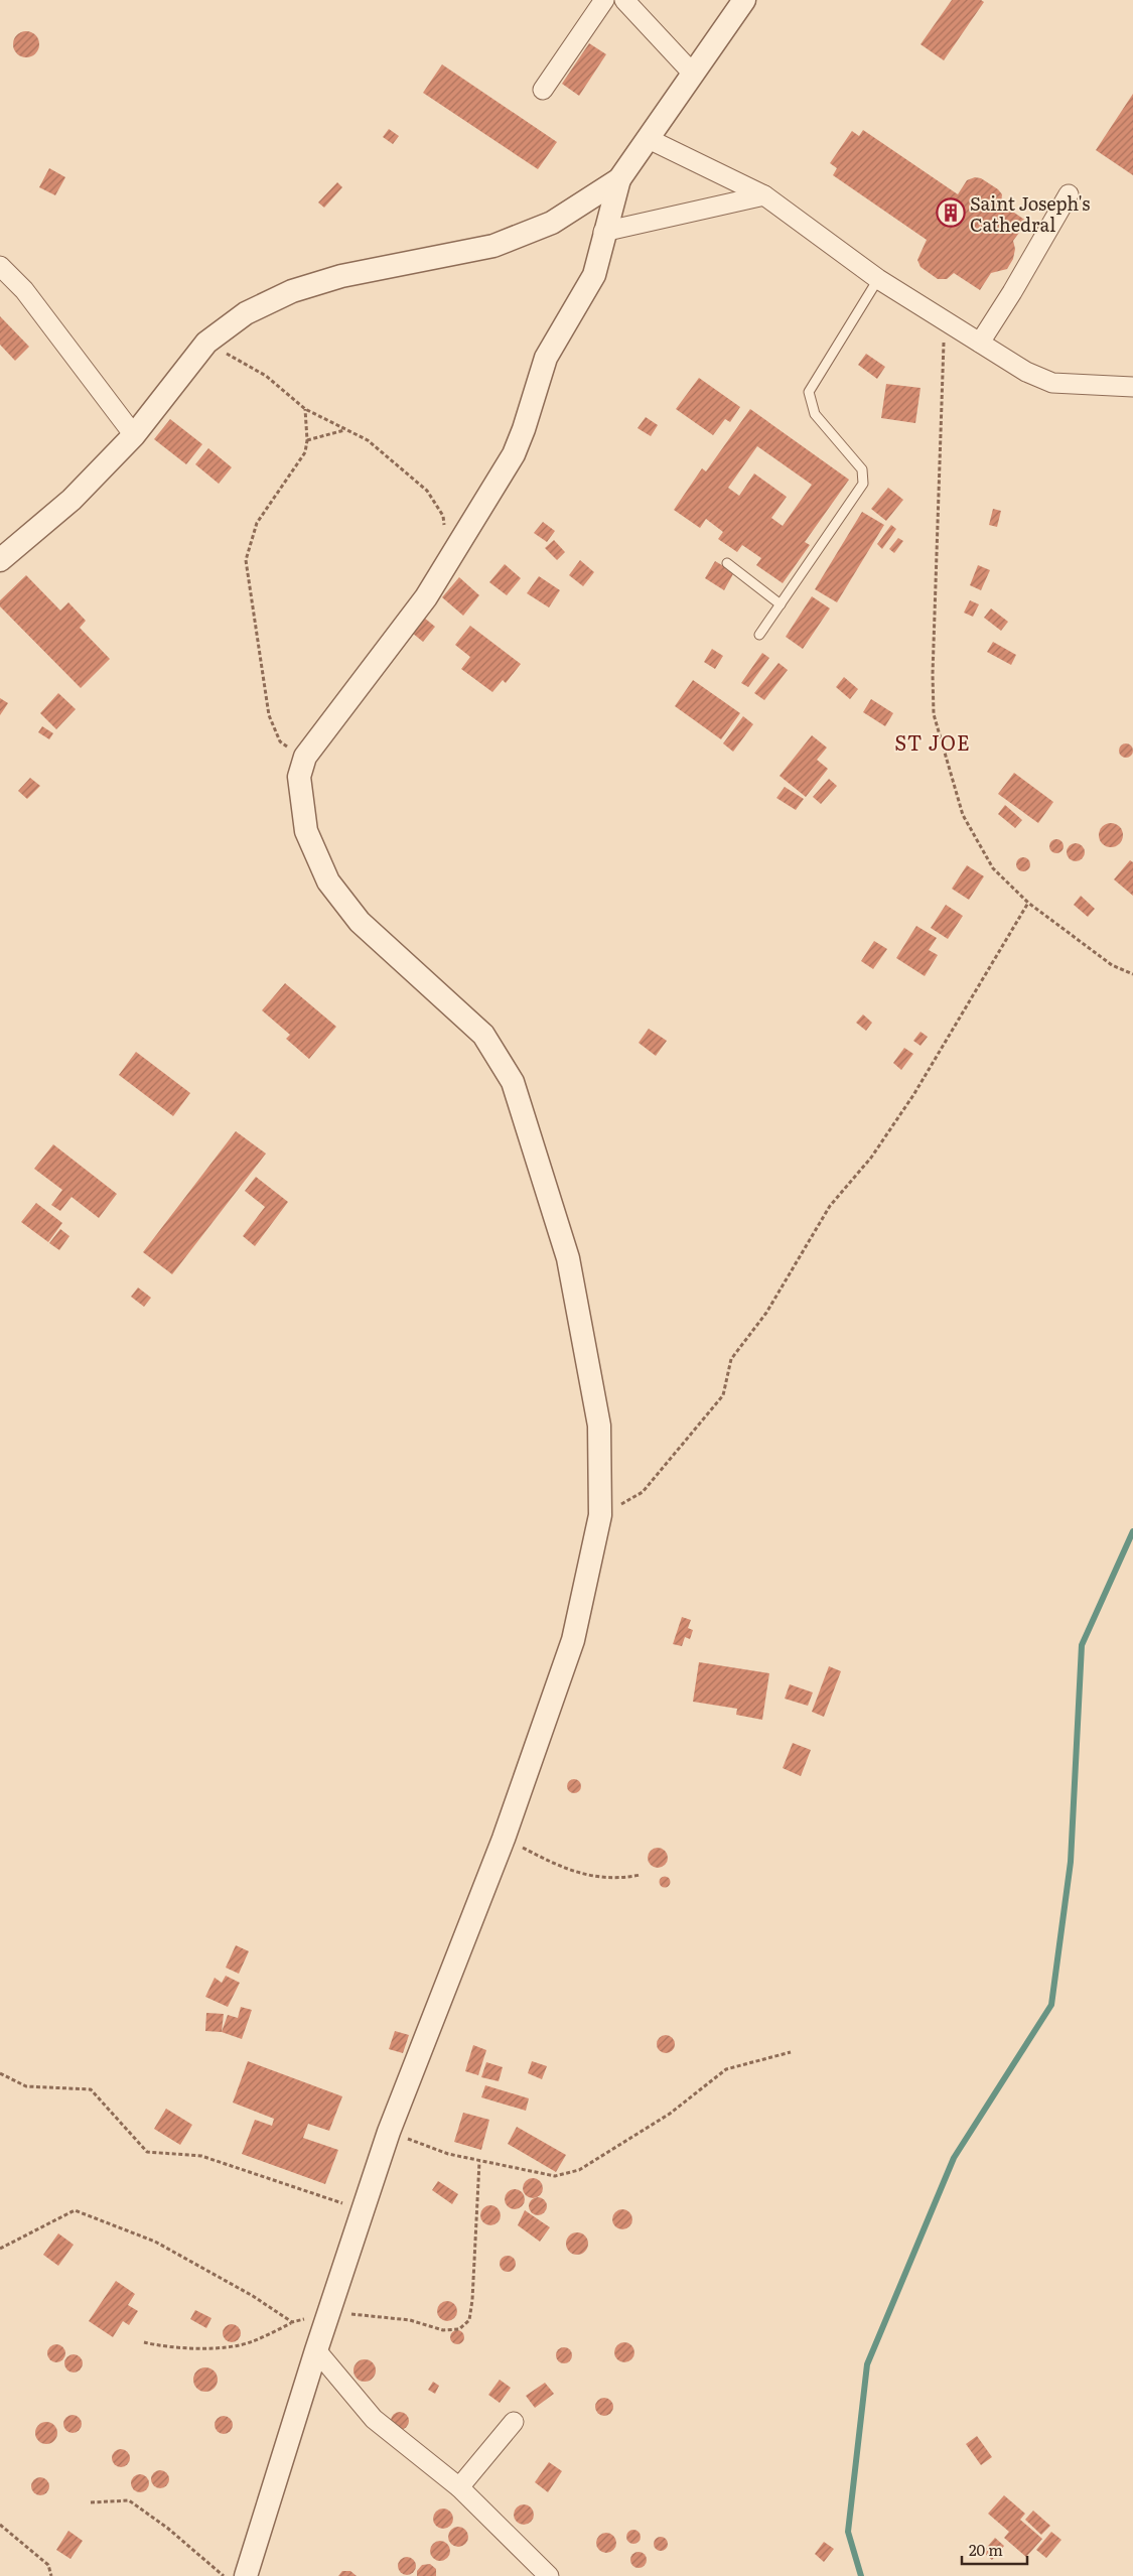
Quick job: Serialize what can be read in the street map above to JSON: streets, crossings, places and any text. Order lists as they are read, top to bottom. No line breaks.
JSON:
{"districts":["ST JOE"],"places":{"building":["Saint Joseph's Cathedral"]},"scale_bar":"20 m"}
